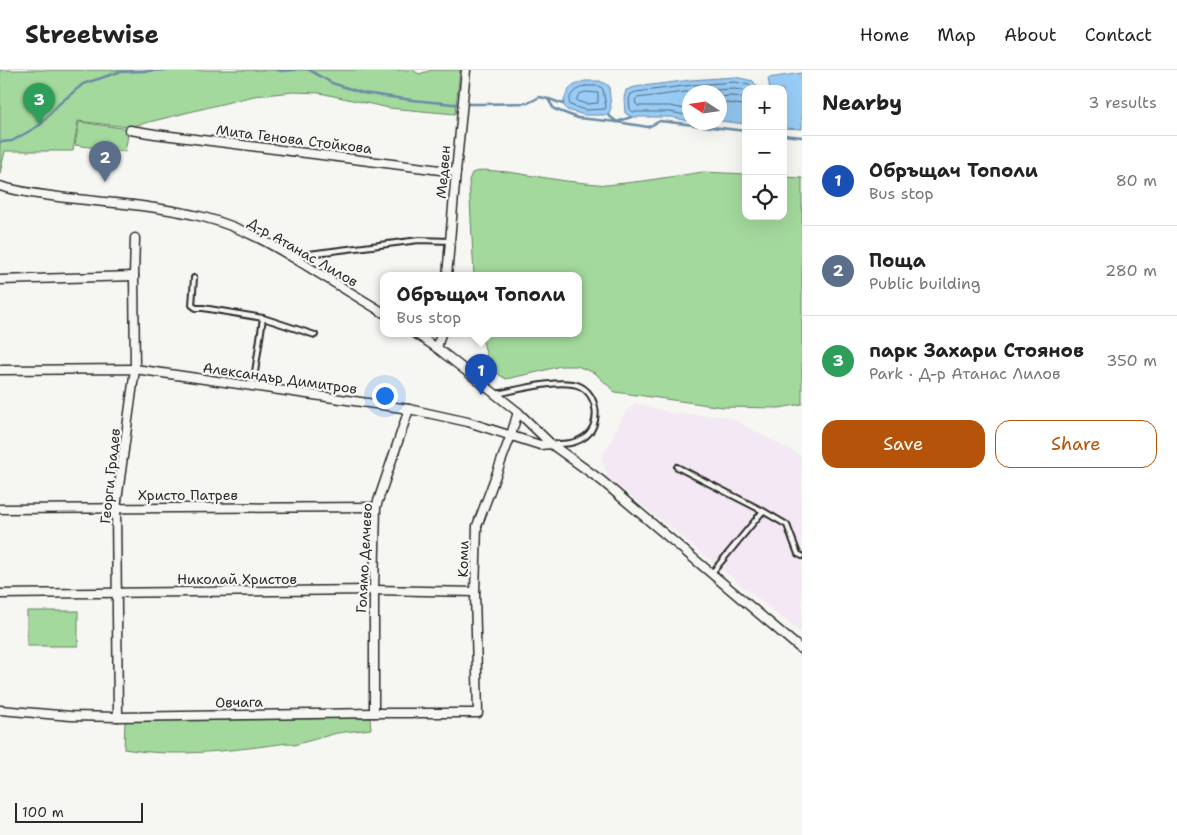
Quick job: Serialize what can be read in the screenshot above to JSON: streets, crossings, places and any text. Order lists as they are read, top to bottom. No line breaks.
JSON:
{"streets":{"street":["Мита Генова Стойкова","Медвен","Д-р Атанас Лилов","Александър Димитров","Георги Градев","Христо Патрев","Голямо Делчево","Коми","Николай Христов","Овчага"]},"crossings":[["Мита Генова Стойкова","Медвен"],["Александър Димитров","Георги Градев"],["Александър Димитров","Голямо Делчево"],["Александър Димитров","Коми"],["Георги Градев","Христо Патрев"],["Георги Градев","Николай Христов"],["Георги Градев","Овчага"],["Христо Патрев","Голямо Делчево"],["Голямо Делчево","Николай Христов"],["Голямо Делчево","Овчага"],["Коми","Николай Христов"],["Коми","Овчага"]],"scale_bar":"100 m","north":"left","page":{"header":"Streetwise","nav":["Home","Map","About","Contact"],"heading":["Nearby","3 results"],"pins":["3","2","1"],"map_buttons":["+","−"],"list":[{"mark":"1","name":"Обръщач Тополи","note":"Bus stop","value":"80 m"},{"mark":"2","name":"Поща","note":"Public building","value":"280 m"},{"mark":"3","name":"парк Захари Стоянов","note":"Park · Д-р Атанас Лилов","value":"350 m"}],"popup":["Обръщач Тополи","Bus stop"],"buttons":["Save","Share"],"scale":"100 m"}}
